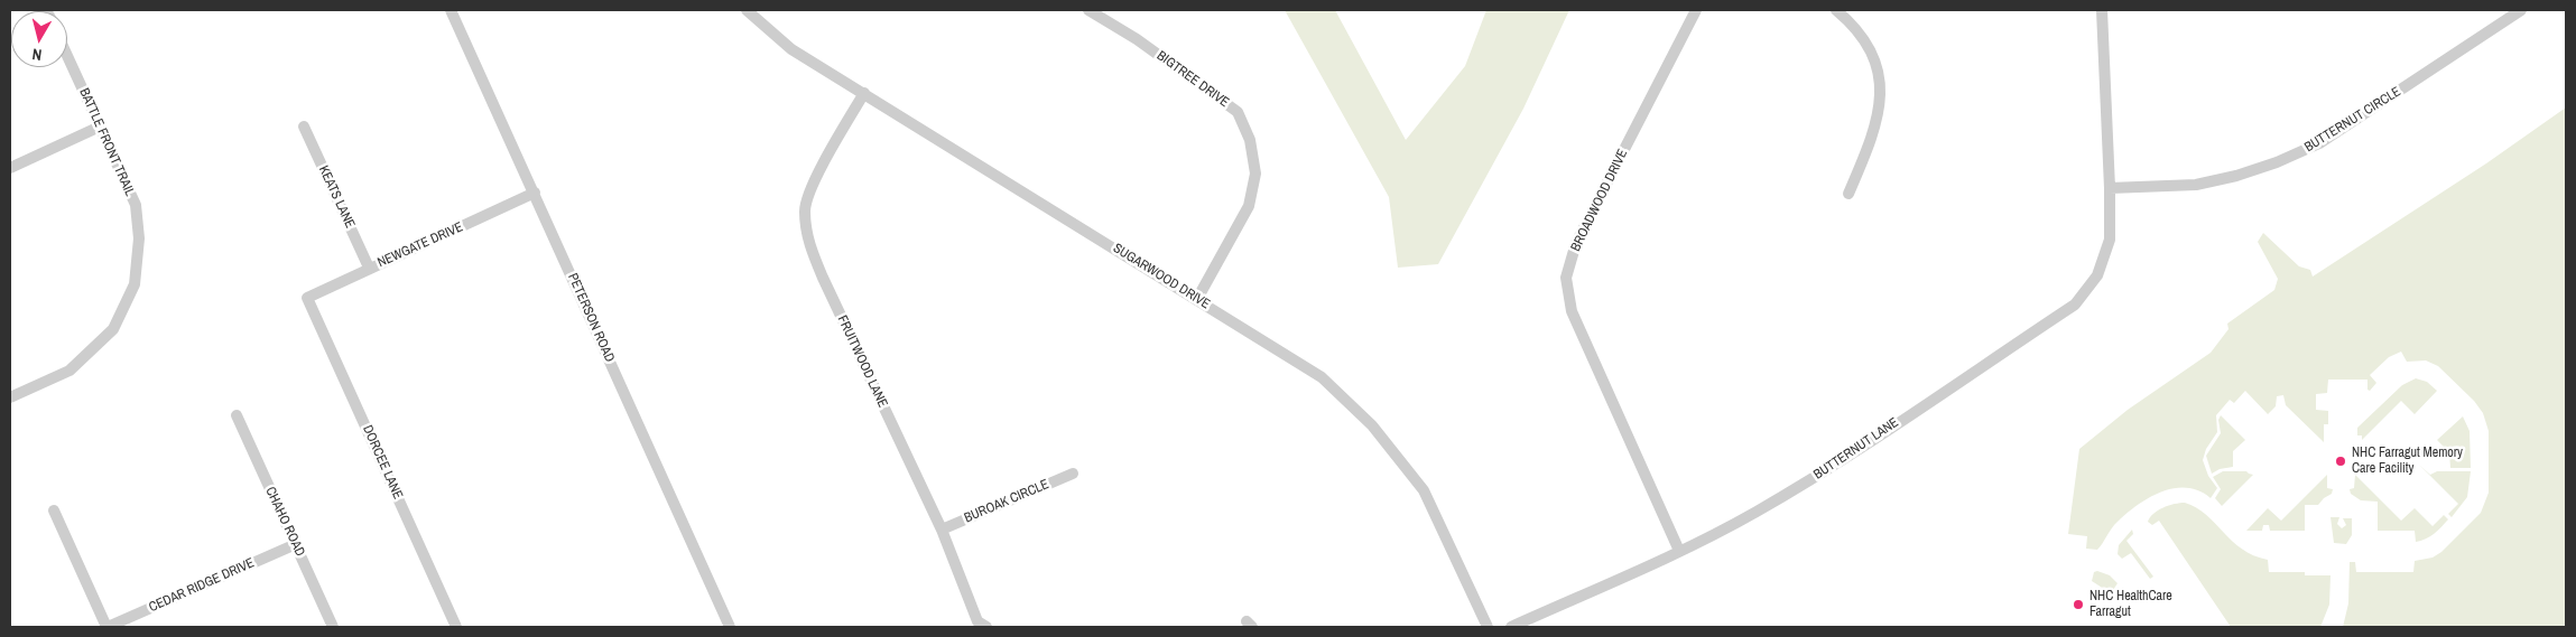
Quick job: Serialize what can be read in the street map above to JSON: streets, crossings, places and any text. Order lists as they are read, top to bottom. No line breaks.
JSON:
{"streets":{"street":["BIGTREE DRIVE","BUTTERNUT CIRCLE","BATTLE FRONT TRAIL","KEATS LANE","BROADWOOD DRIVE","NEWGATE DRIVE","SUGARWOOD DRIVE","PETERSON ROAD","FRUITWOOD LANE","BUTTERNUT LANE","DORCEE LANE","BUROAK CIRCLE","CHAHO ROAD","CEDAR RIDGE DRIVE"]},"crossings":[["BIGTREE DRIVE","SUGARWOOD DRIVE"],["BUTTERNUT CIRCLE","BUTTERNUT LANE"],["KEATS LANE","NEWGATE DRIVE"],["BROADWOOD DRIVE","BUTTERNUT LANE"],["NEWGATE DRIVE","PETERSON ROAD"],["NEWGATE DRIVE","DORCEE LANE"],["SUGARWOOD DRIVE","FRUITWOOD LANE"],["FRUITWOOD LANE","BUROAK CIRCLE"],["CHAHO ROAD","CEDAR RIDGE DRIVE"]],"places":["NHC Farragut Memory Care Facility","NHC HealthCare Farragut"],"north":"bottom"}
